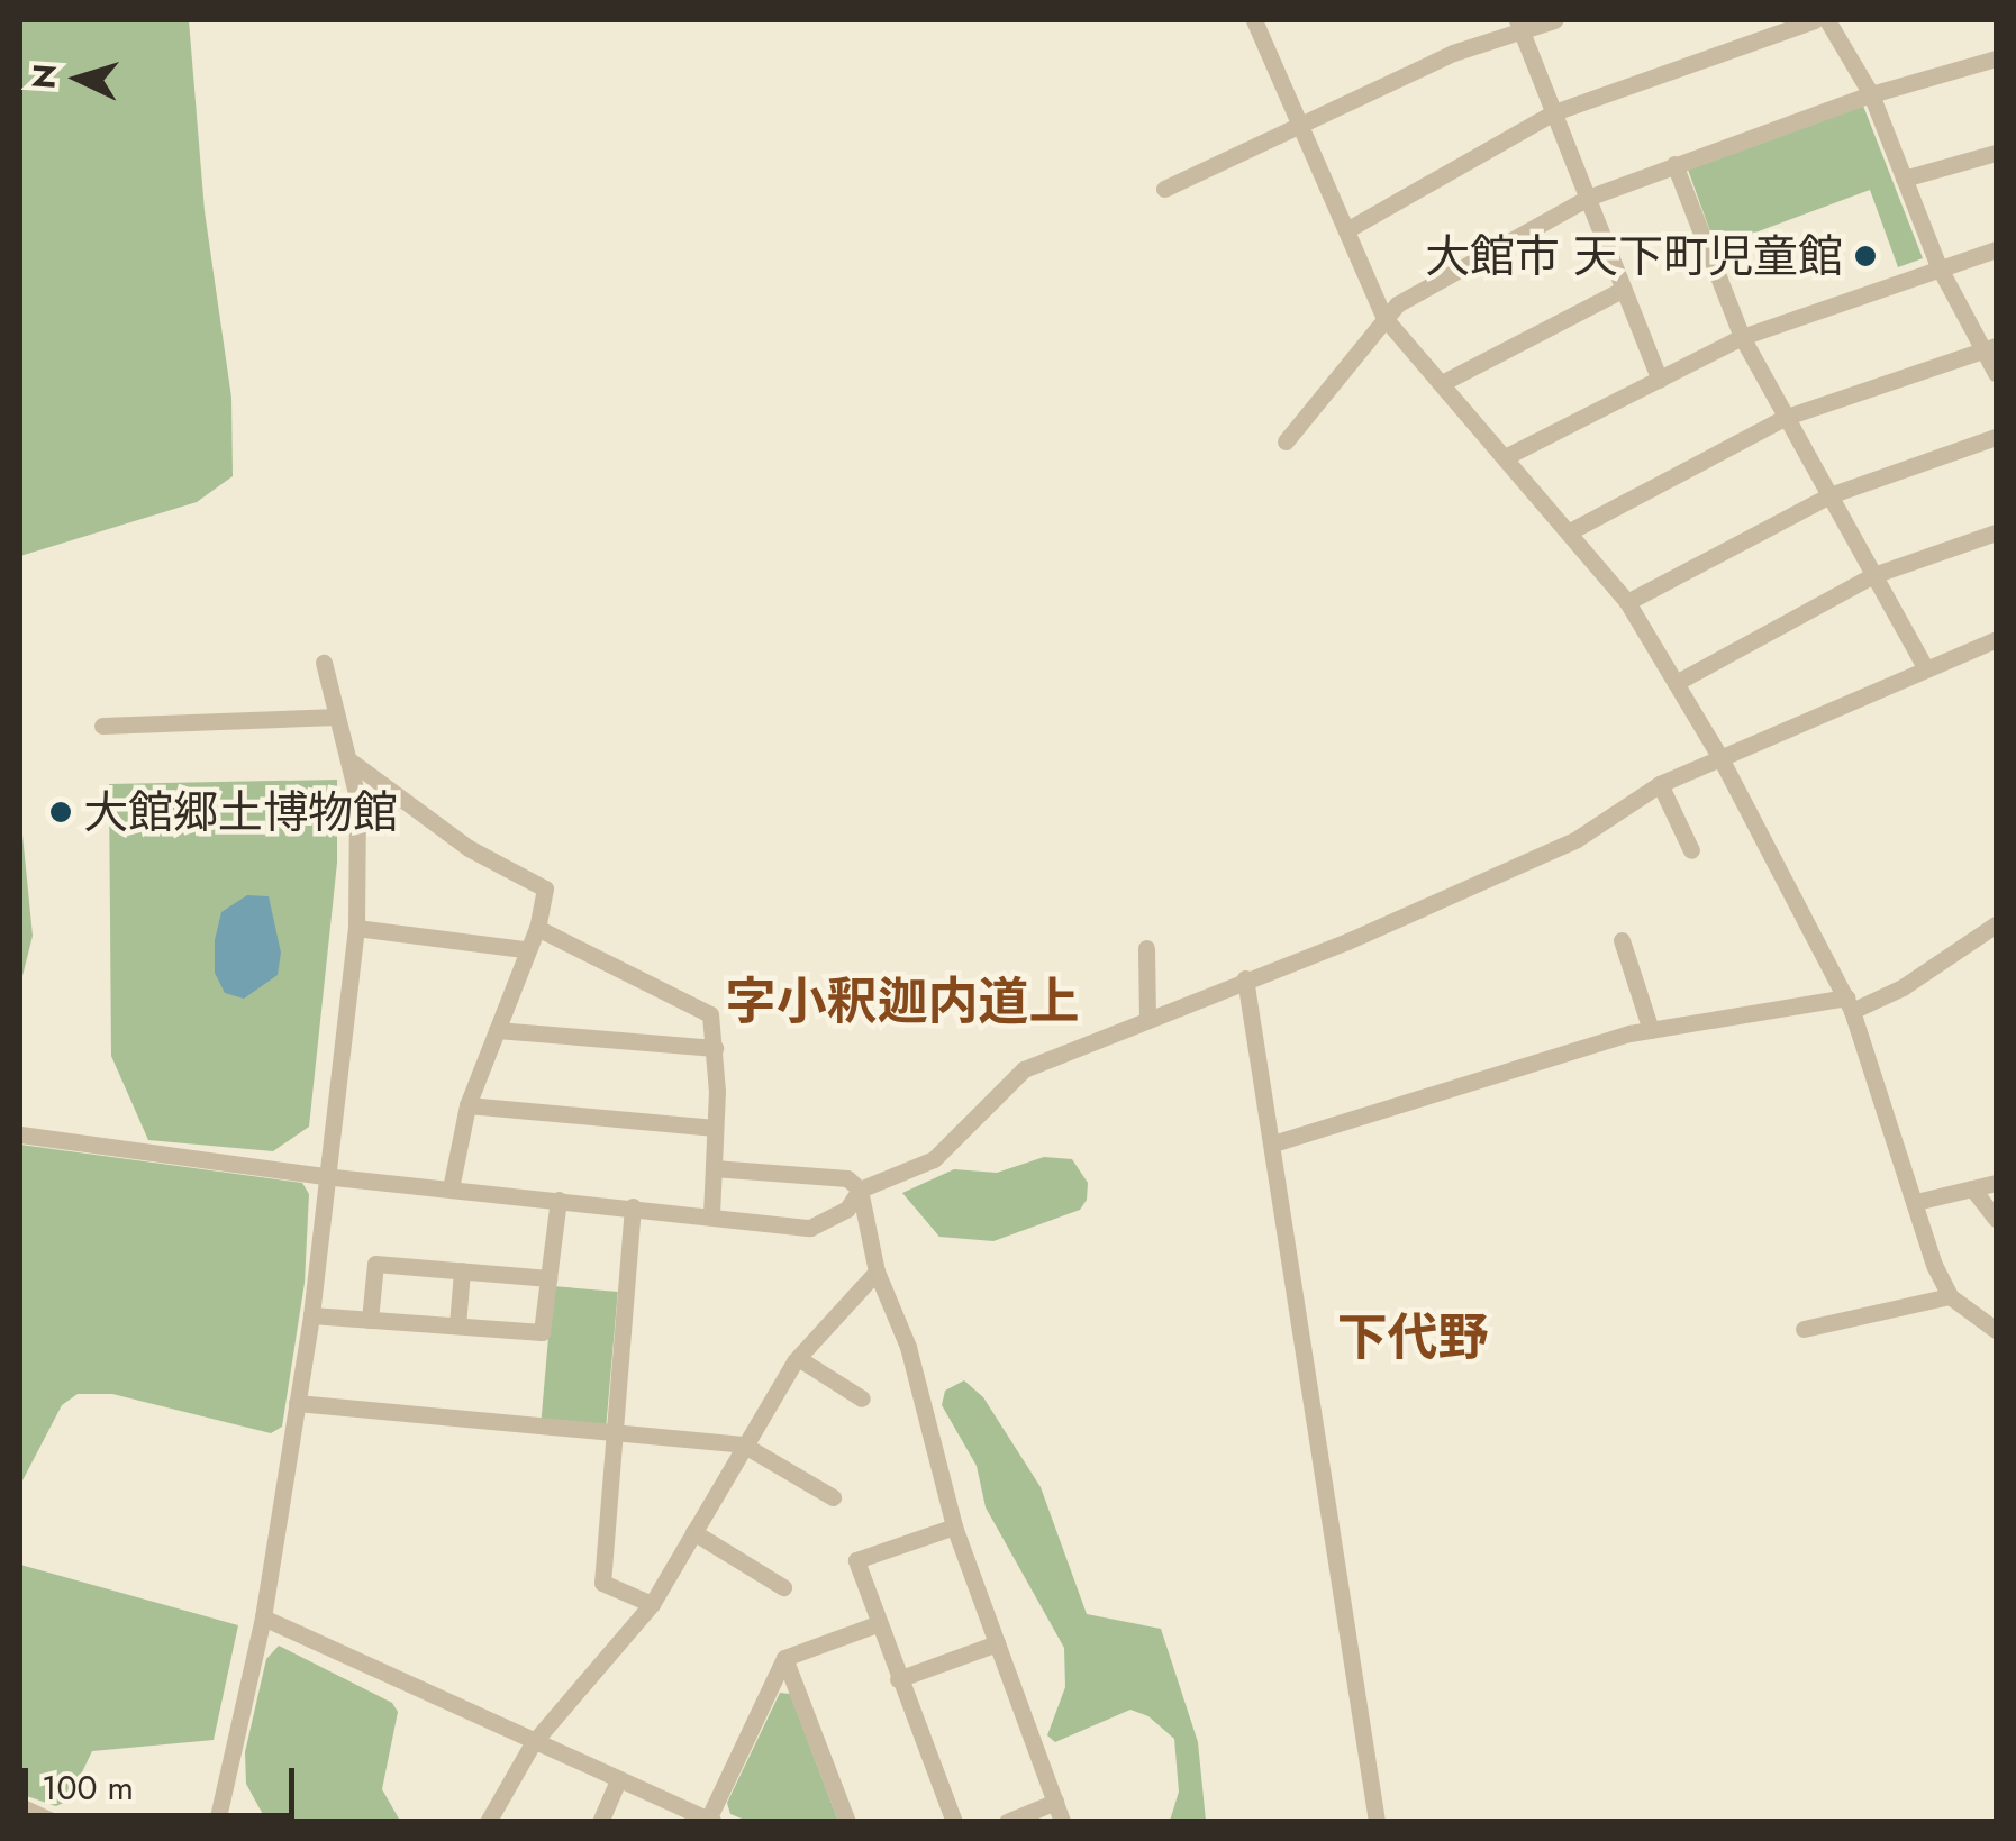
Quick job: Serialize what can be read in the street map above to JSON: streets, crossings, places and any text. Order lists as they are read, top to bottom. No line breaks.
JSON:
{"districts":["字小釈迦内道上","下代野"],"places":["大館市 天下町児童館","大館郷土博物館"],"scale_bar":"100 m","north":"left"}
